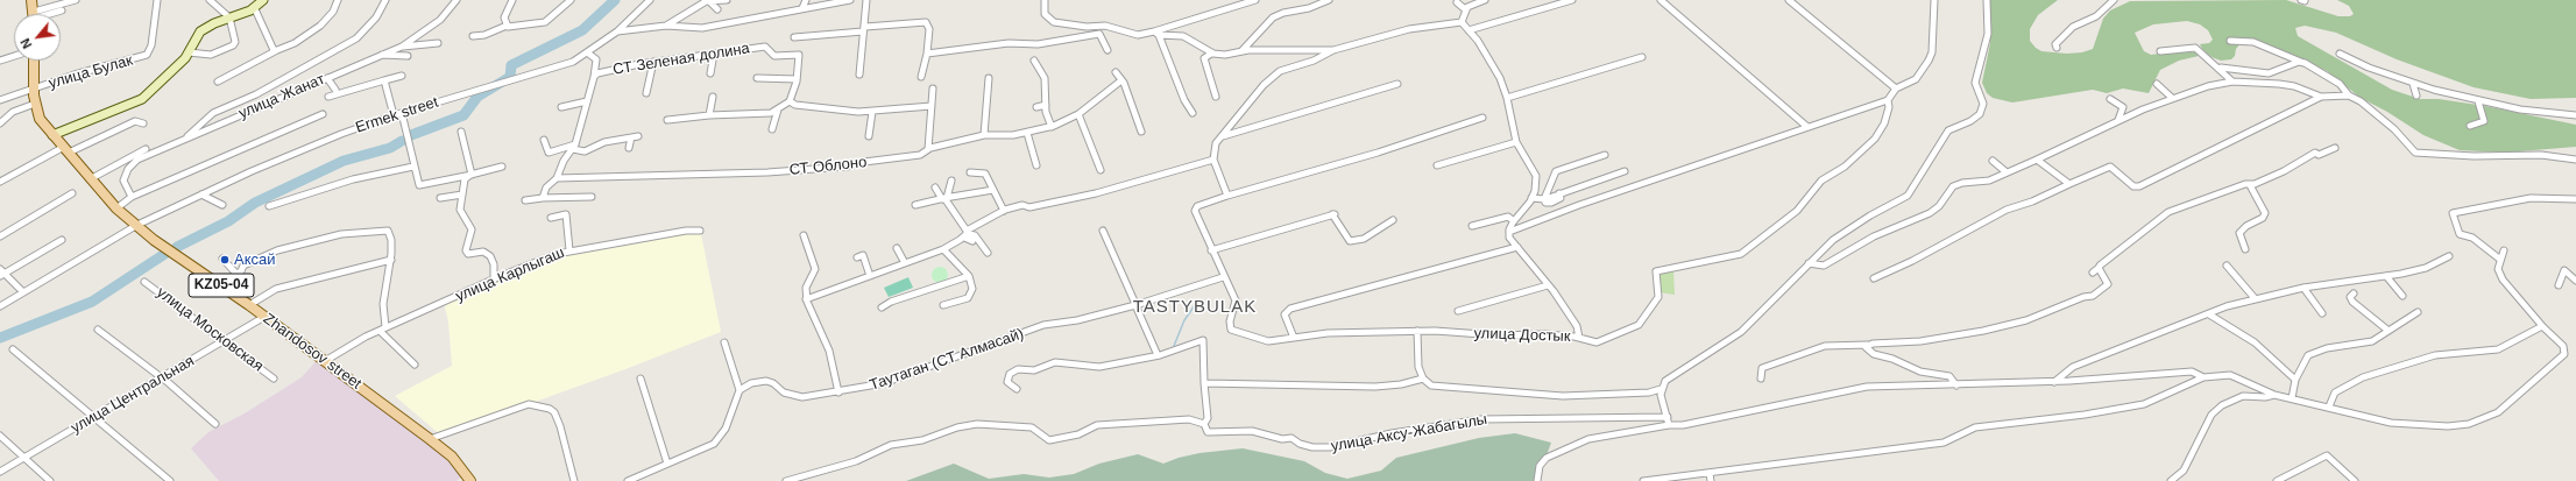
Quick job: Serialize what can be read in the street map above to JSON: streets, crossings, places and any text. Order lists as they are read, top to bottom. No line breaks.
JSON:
{"streets":{"main road":["KZ05-04","Zhandosov street"],"street":["СТ Зеленая долина","улица Булак","улица Жанат","Ermek street","СТ Облоно","улица Карлыгаш","улица Московская","улица Достык","Таутаган (СТ Алмасай)","улица Центральная","улица Аксу-Жабагылы"]},"crossings":[["СТ Зеленая долина","Ermek street"],["СТ Зеленая долина","СТ Облоно"],["улица Булак","Zhandosov street"],["Ermek street","Zhandosov street"],["улица Карлыгаш","Zhandosov street"],["улица Московская","улица Центральная"],["улица Достык","Таутаган (СТ Алмасай)"],["Zhandosov street","улица Центральная"]],"districts":["TASTYBULAK"],"places":["Аксай"],"north":"bottom left"}
